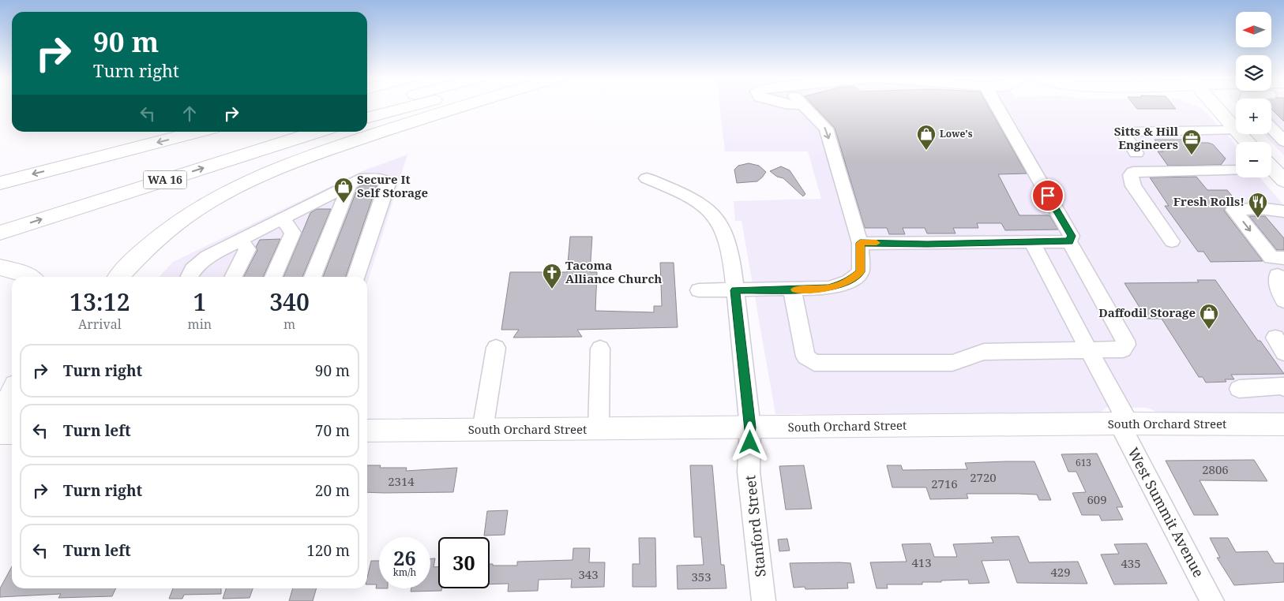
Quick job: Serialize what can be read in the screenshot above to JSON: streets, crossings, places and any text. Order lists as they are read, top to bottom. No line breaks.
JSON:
{"streets":{"main road":["WA 16","South Orchard Street"],"street":["West Summit Avenue","Stanford Street"]},"crossings":[["South Orchard Street","West Summit Avenue"],["South Orchard Street","Stanford Street"]],"places":{"shop":["Lowe's","Secure It Self Storage","Daffodil Storage"],"office":["Sitts & Hill Engineers"],"restaurant":["Fresh Rolls!"],"church":["Tacoma Alliance Church"]},"house_numbers":["613","2806","2720","2314","2716","609","413","435","429","343","353"],"north":"left","page":{"map_buttons":["+","−"],"turn":["90 m","Turn right"],"eta":["13:12","Arrival","1","min","340","m"],"list":[{"name":"Turn right","value":"90 m"},{"name":"Turn left","value":"70 m"},{"name":"Turn right","value":"20 m"},{"name":"Turn left","value":"120 m"}],"speed":"26 km/h","limit":"30"}}
